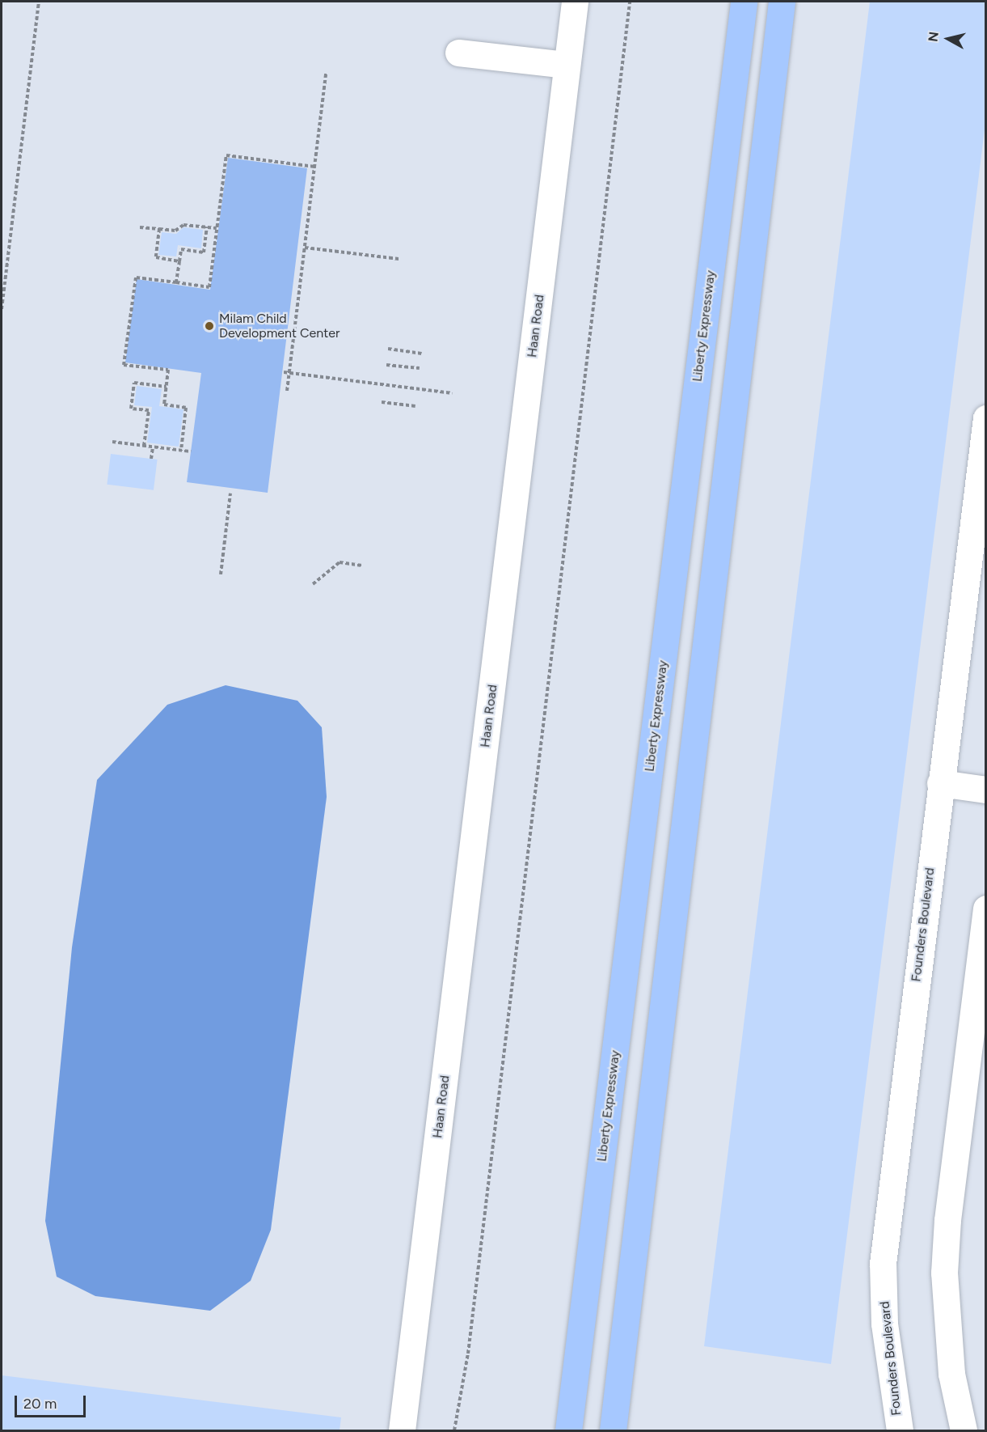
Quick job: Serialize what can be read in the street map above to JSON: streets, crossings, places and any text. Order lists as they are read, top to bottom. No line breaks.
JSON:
{"streets":{"highway":["Liberty Expressway"],"street":["Haan Road","Founders Boulevard"]},"places":["Milam Child Development Center"],"scale_bar":"20 m","north":"left"}
